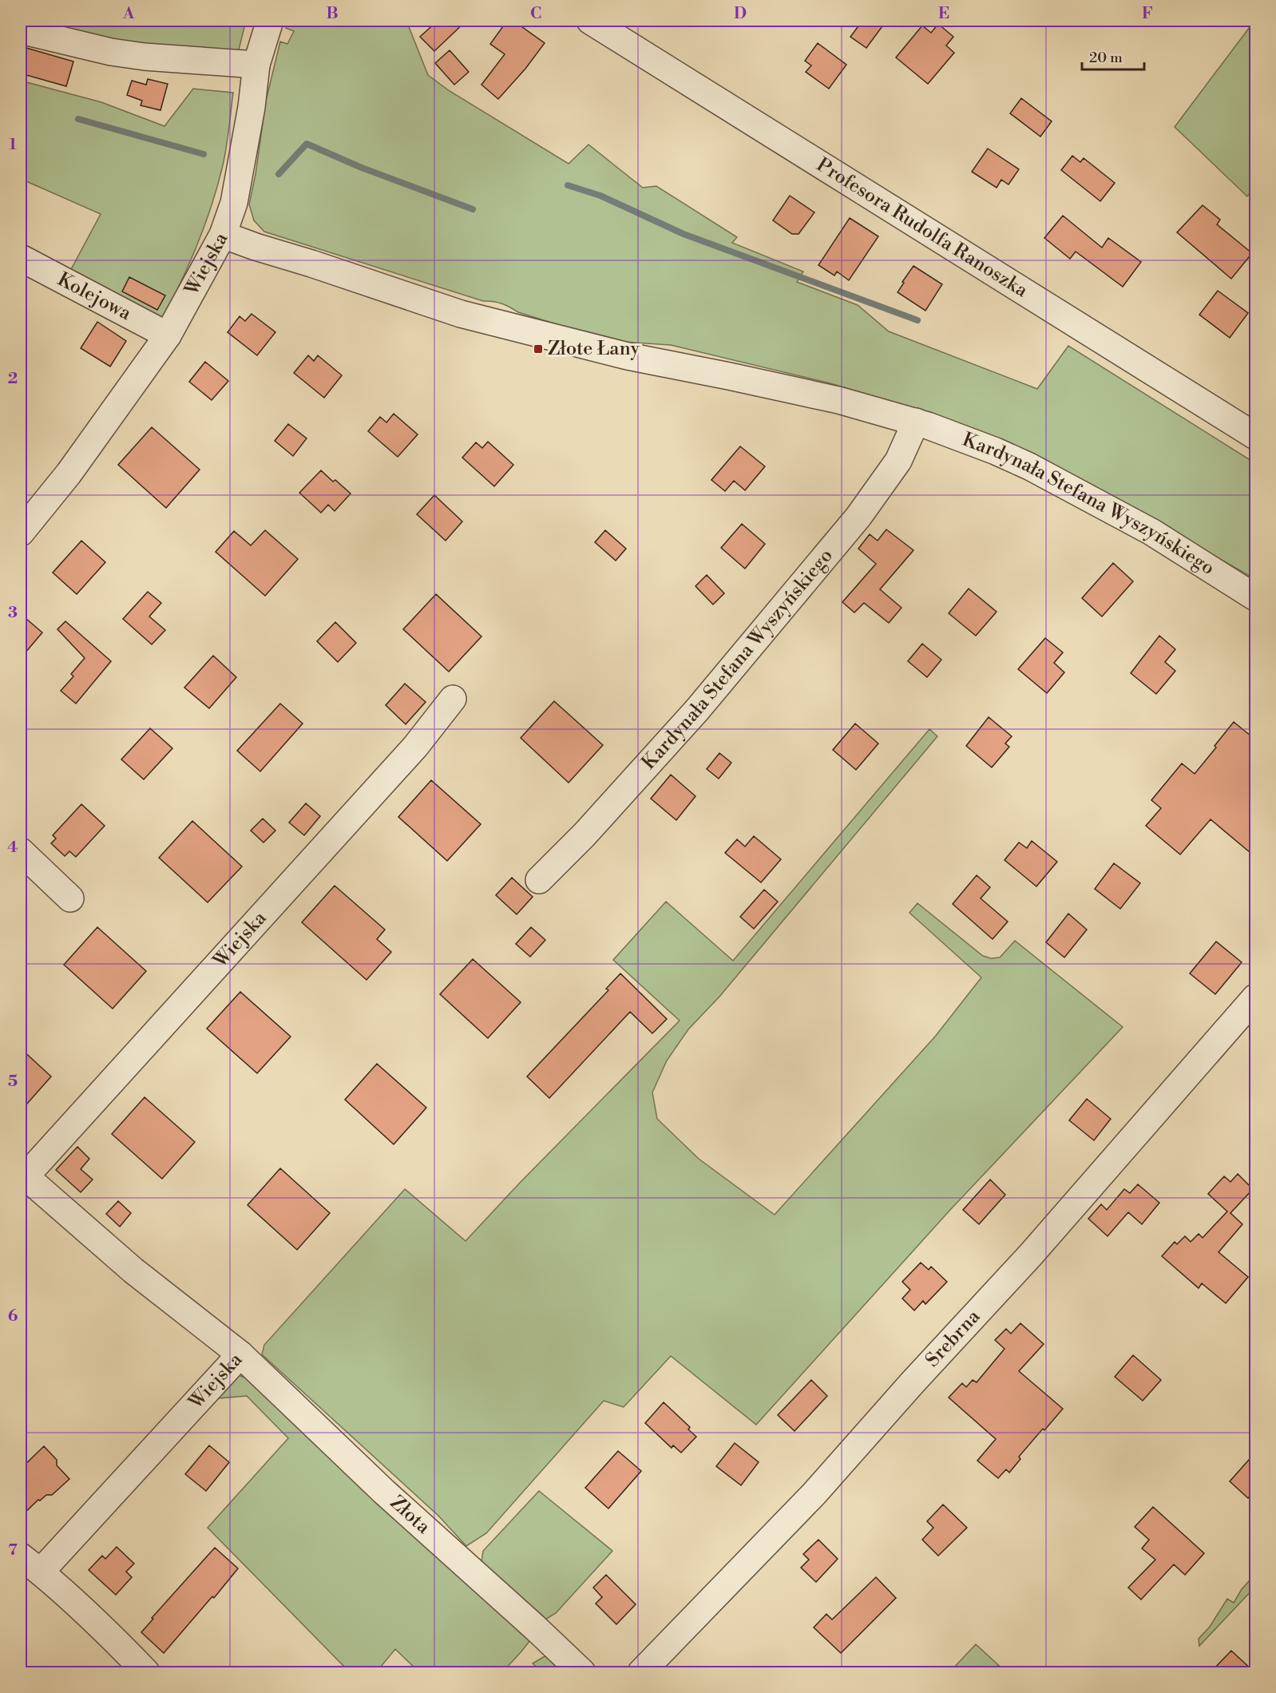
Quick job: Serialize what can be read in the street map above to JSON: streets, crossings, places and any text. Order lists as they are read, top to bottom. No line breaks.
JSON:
{"streets":{"street":["Profesora Rudolfa Ranoszka","Wiejska","Kolejowa","Kardynała Stefana Wyszyńskiego","Srebrna","Złota"]},"crossings":[["Wiejska","Kolejowa"],["Wiejska","Kardynała Stefana Wyszyńskiego"],["Wiejska","Złota"]],"places":{"transit":["Złote Łany"]},"scale_bar":"20 m","grid":{"columns":["A","B","C","D","E","F"],"rows":["1","2","3","4","5","6","7"]}}
